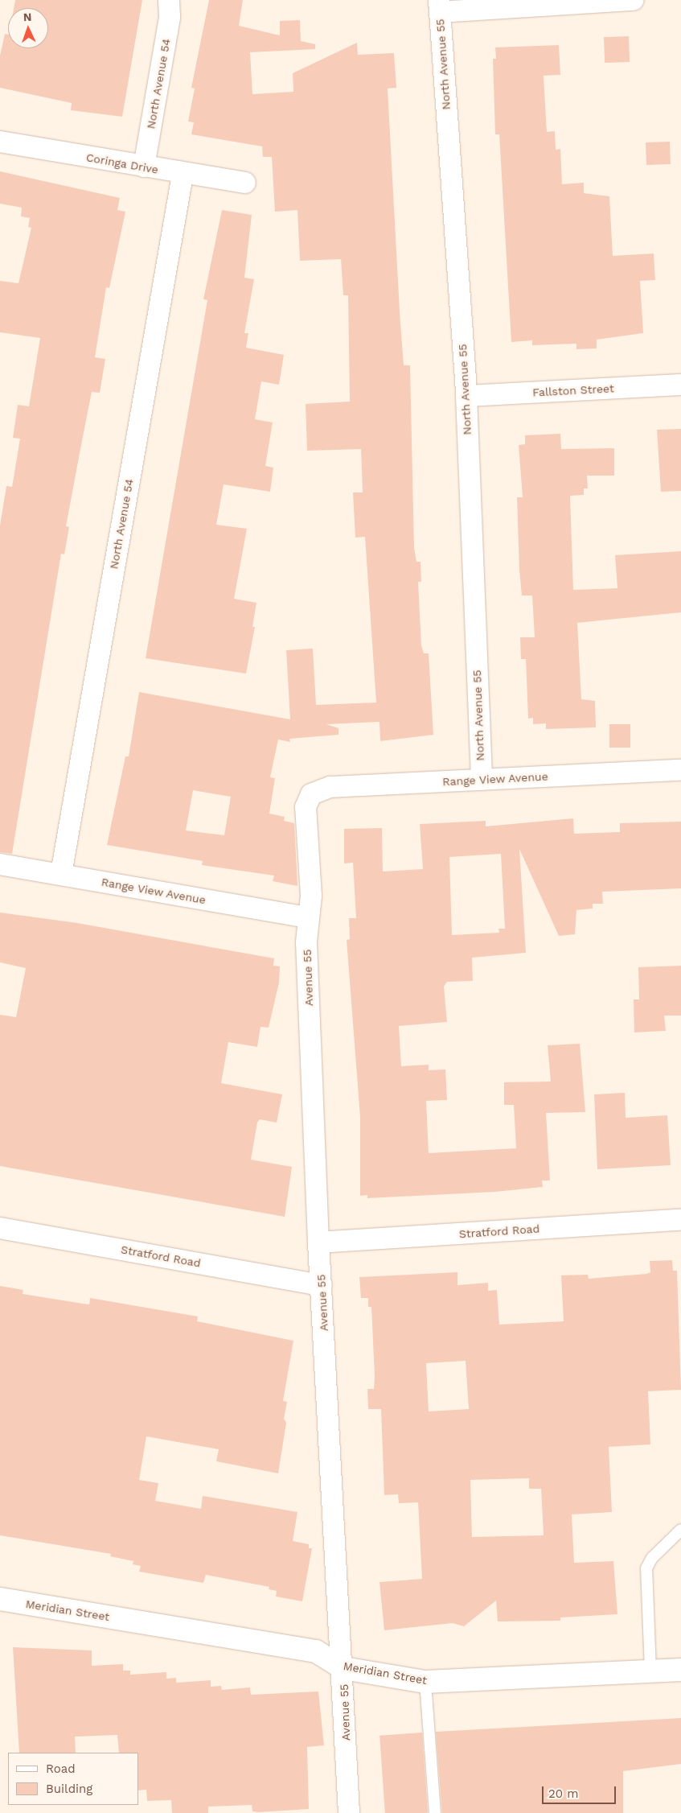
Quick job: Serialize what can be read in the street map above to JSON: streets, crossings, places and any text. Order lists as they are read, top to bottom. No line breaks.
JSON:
{"streets":{"street":["North Avenue 55","North Avenue 54","Coringa Drive","Fallston Street","Range View Avenue","Avenue 55","Stratford Road","Meridian Street"]},"crossings":[["North Avenue 55","Fallston Street"],["North Avenue 55","Range View Avenue"],["North Avenue 54","Coringa Drive"],["North Avenue 54","Range View Avenue"],["Range View Avenue","Avenue 55"],["Avenue 55","Stratford Road"],["Avenue 55","Meridian Street"]],"legend":["Road","Building"],"scale_bar":"20 m","north":"top"}
